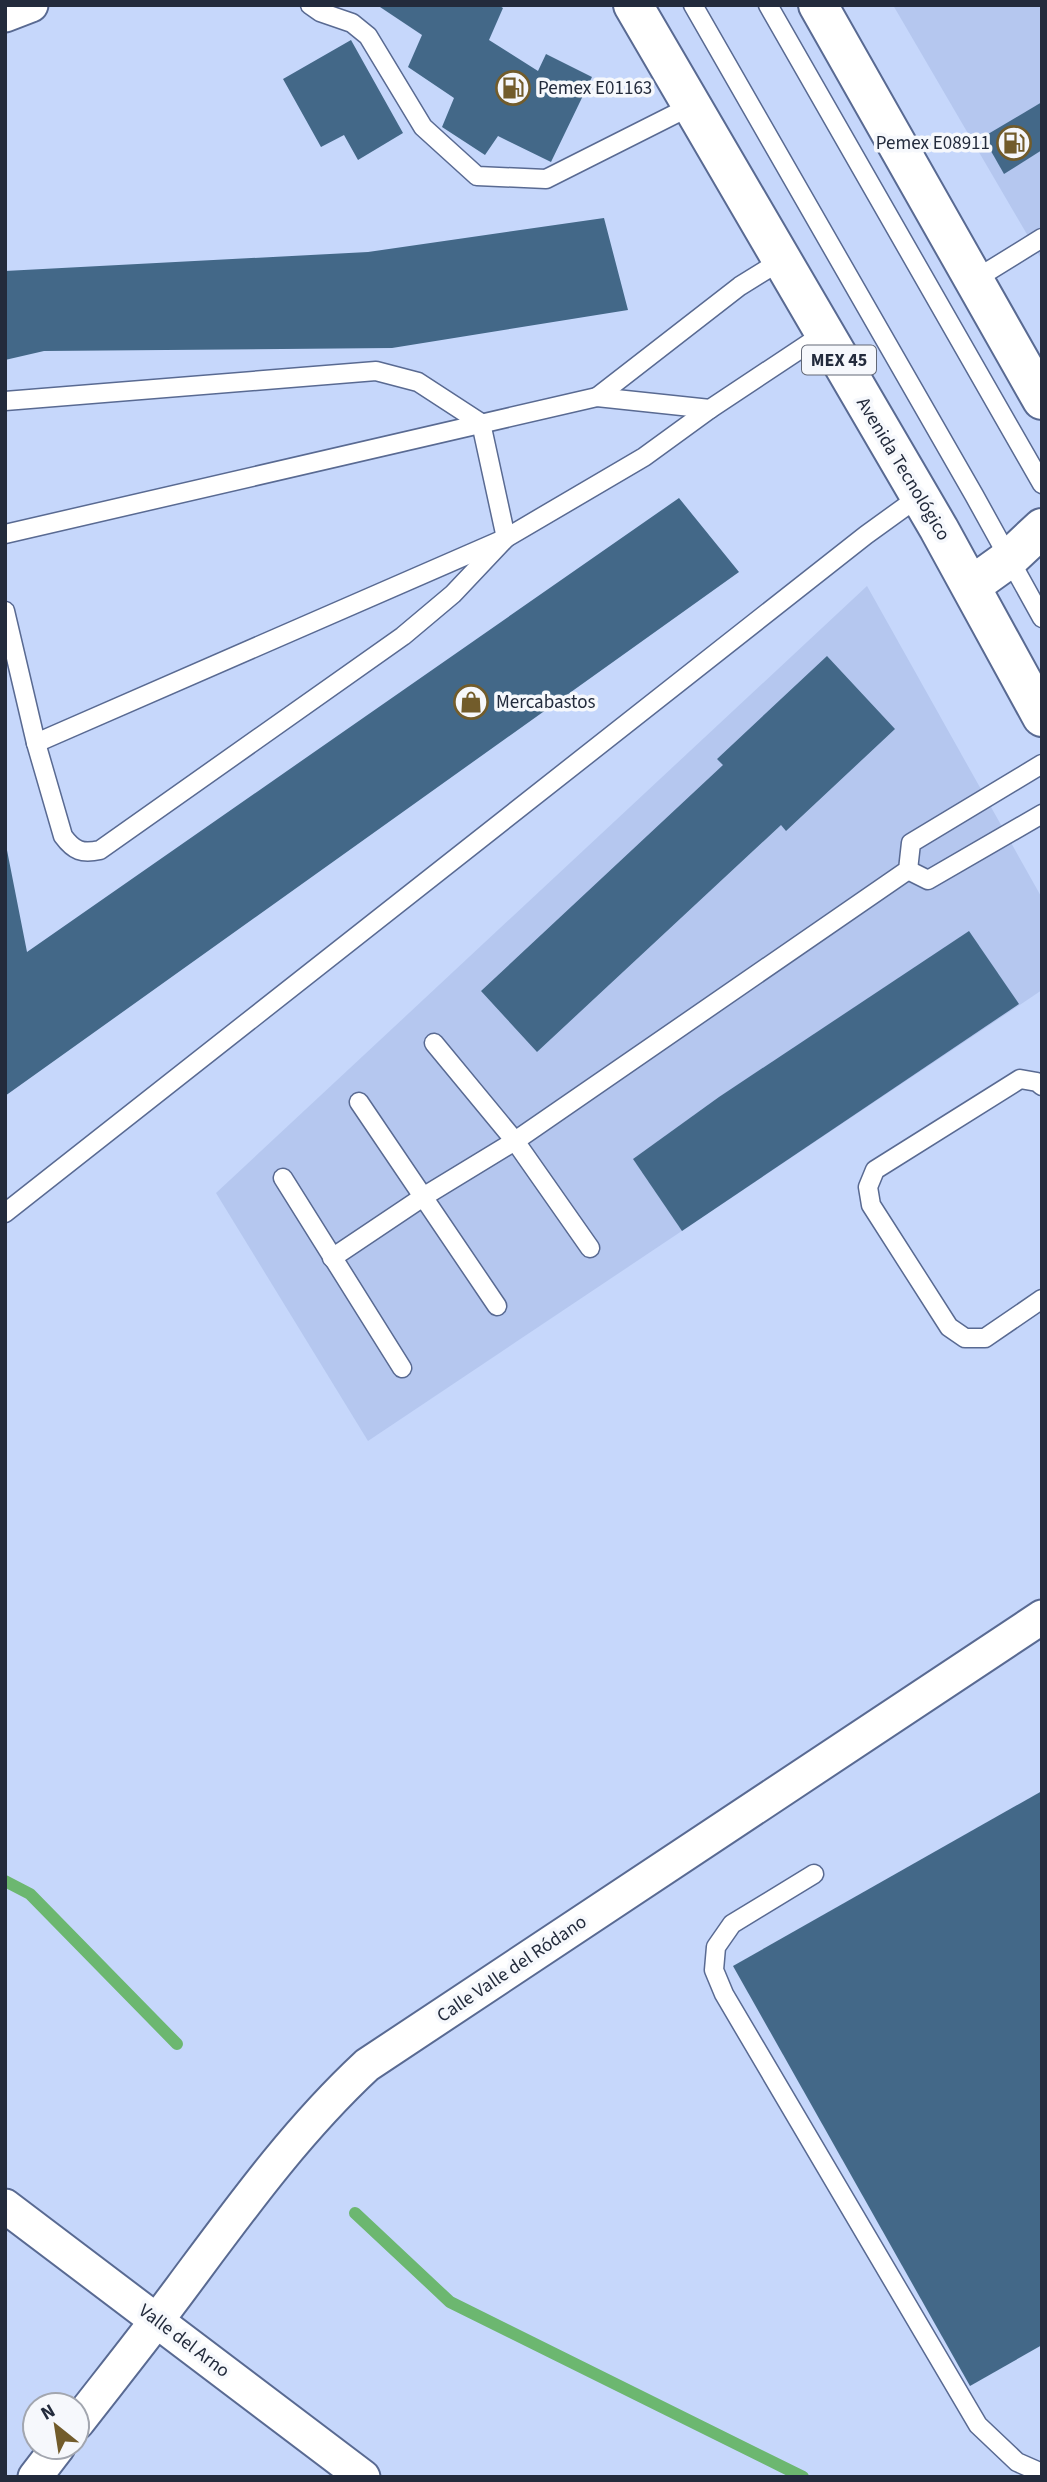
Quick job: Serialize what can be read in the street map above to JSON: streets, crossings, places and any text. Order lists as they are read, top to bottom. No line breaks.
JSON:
{"streets":{"main road":["MEX 45","Avenida Tecnológico"],"street":["Calle Valle del Ródano","Valle del Arno"]},"crossings":[["Calle Valle del Ródano","Valle del Arno"]],"places":{"fuel station":["Pemex E01163","Pemex E08911"],"shop":["Mercabastos"]},"north":"top left"}
